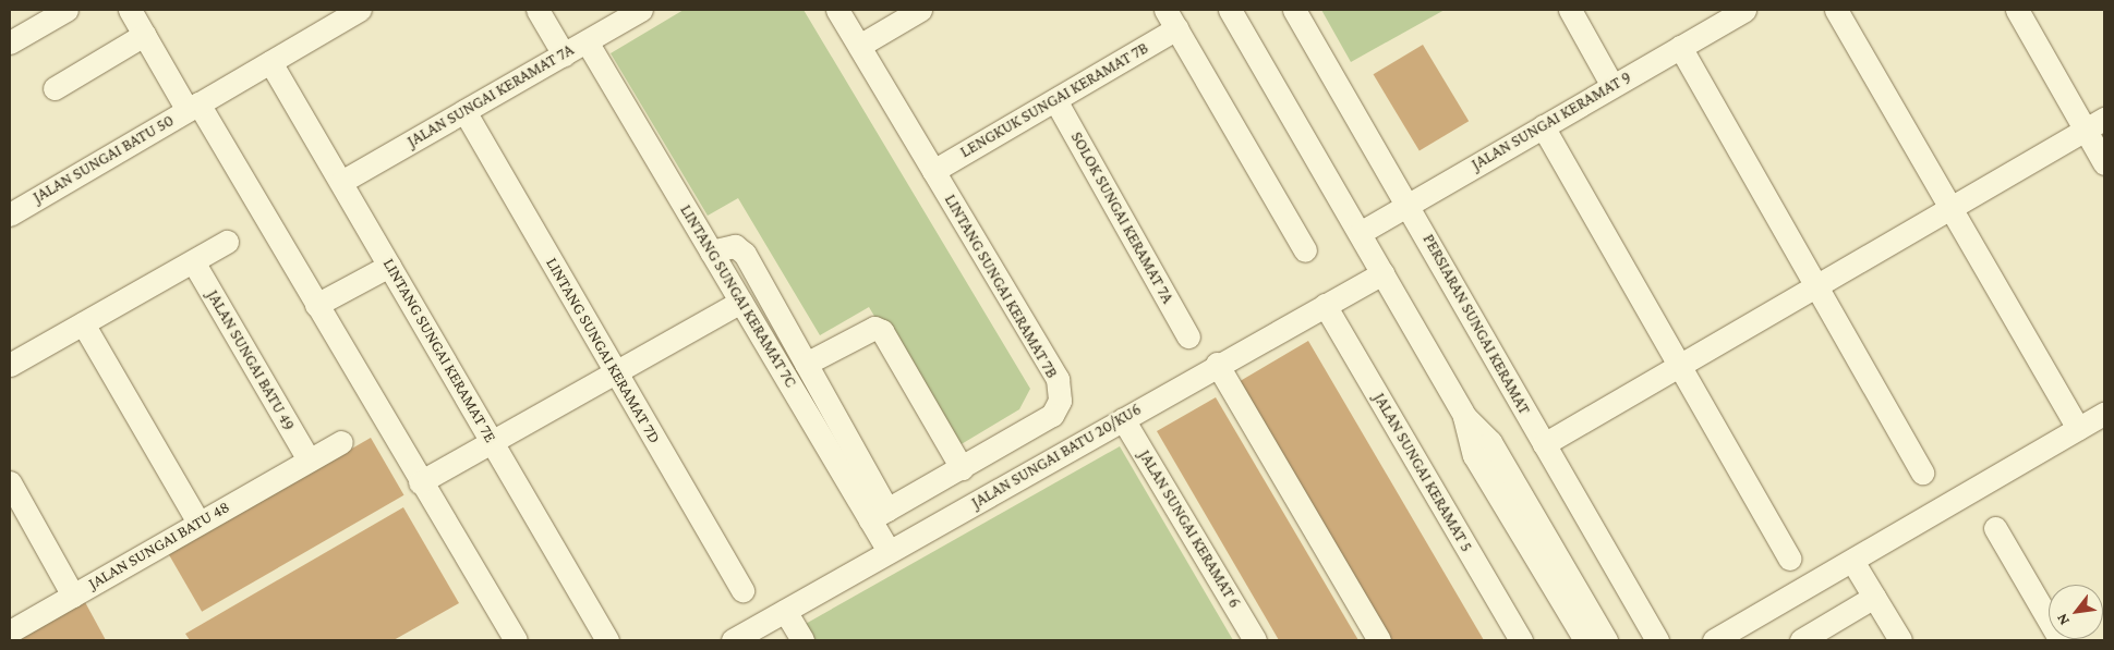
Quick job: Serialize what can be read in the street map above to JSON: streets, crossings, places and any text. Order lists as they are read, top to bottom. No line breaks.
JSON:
{"streets":{"street":["JALAN SUNGAI KERAMAT 7A","LENGKUK SUNGAI KERAMAT 7B","JALAN SUNGAI KERAMAT 9","JALAN SUNGAI BATU 50","SOLOK SUNGAI KERAMAT 7A","LINTANG SUNGAI KERAMAT 7B","LINTANG SUNGAI KERAMAT 7C","PERSIARAN SUNGAI KERAMAT","LINTANG SUNGAI KERAMAT 7E","LINTANG SUNGAI KERAMAT 7D","JALAN SUNGAI BATU 49","JALAN SUNGAI BATU 20/KU6","JALAN SUNGAI KERAMAT 5","JALAN SUNGAI KERAMAT 6","JALAN SUNGAI BATU 48"]},"crossings":[["JALAN SUNGAI KERAMAT 7A","LINTANG SUNGAI KERAMAT 7C"],["JALAN SUNGAI KERAMAT 7A","LINTANG SUNGAI KERAMAT 7E"],["JALAN SUNGAI KERAMAT 7A","LINTANG SUNGAI KERAMAT 7D"],["LENGKUK SUNGAI KERAMAT 7B","SOLOK SUNGAI KERAMAT 7A"],["LENGKUK SUNGAI KERAMAT 7B","LINTANG SUNGAI KERAMAT 7B"],["JALAN SUNGAI KERAMAT 9","PERSIARAN SUNGAI KERAMAT"],["JALAN SUNGAI BATU 50","LINTANG SUNGAI KERAMAT 7E"],["LINTANG SUNGAI KERAMAT 7B","LINTANG SUNGAI KERAMAT 7C"],["LINTANG SUNGAI KERAMAT 7C","JALAN SUNGAI BATU 20/KU6"],["JALAN SUNGAI BATU 49","JALAN SUNGAI BATU 48"],["JALAN SUNGAI BATU 20/KU6","JALAN SUNGAI KERAMAT 5"],["JALAN SUNGAI BATU 20/KU6","JALAN SUNGAI KERAMAT 6"]],"north":"bottom left"}
